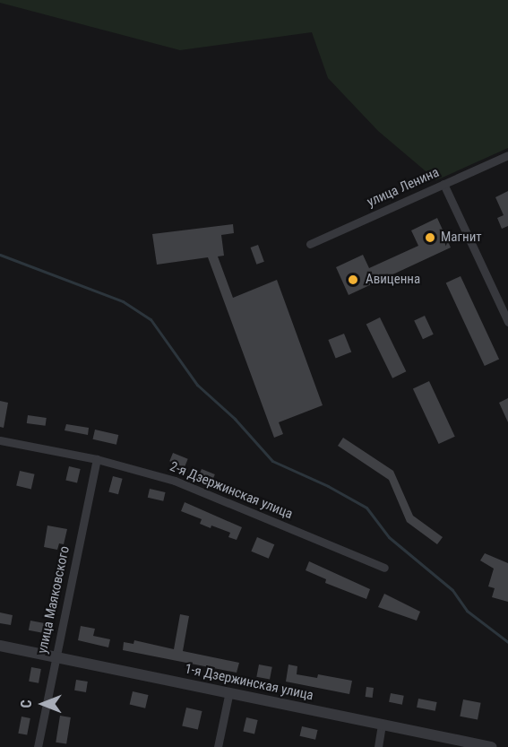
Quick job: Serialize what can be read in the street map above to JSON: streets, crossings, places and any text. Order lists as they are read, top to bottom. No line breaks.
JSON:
{"streets":{"street":["улица Ленина","2-я Дзержинская улица","улица Маяковского","1-я Дзержинская улица"]},"crossings":[["2-я Дзержинская улица","улица Маяковского"],["улица Маяковского","1-я Дзержинская улица"]],"places":["Магнит","Авиценна"],"north":"left"}
